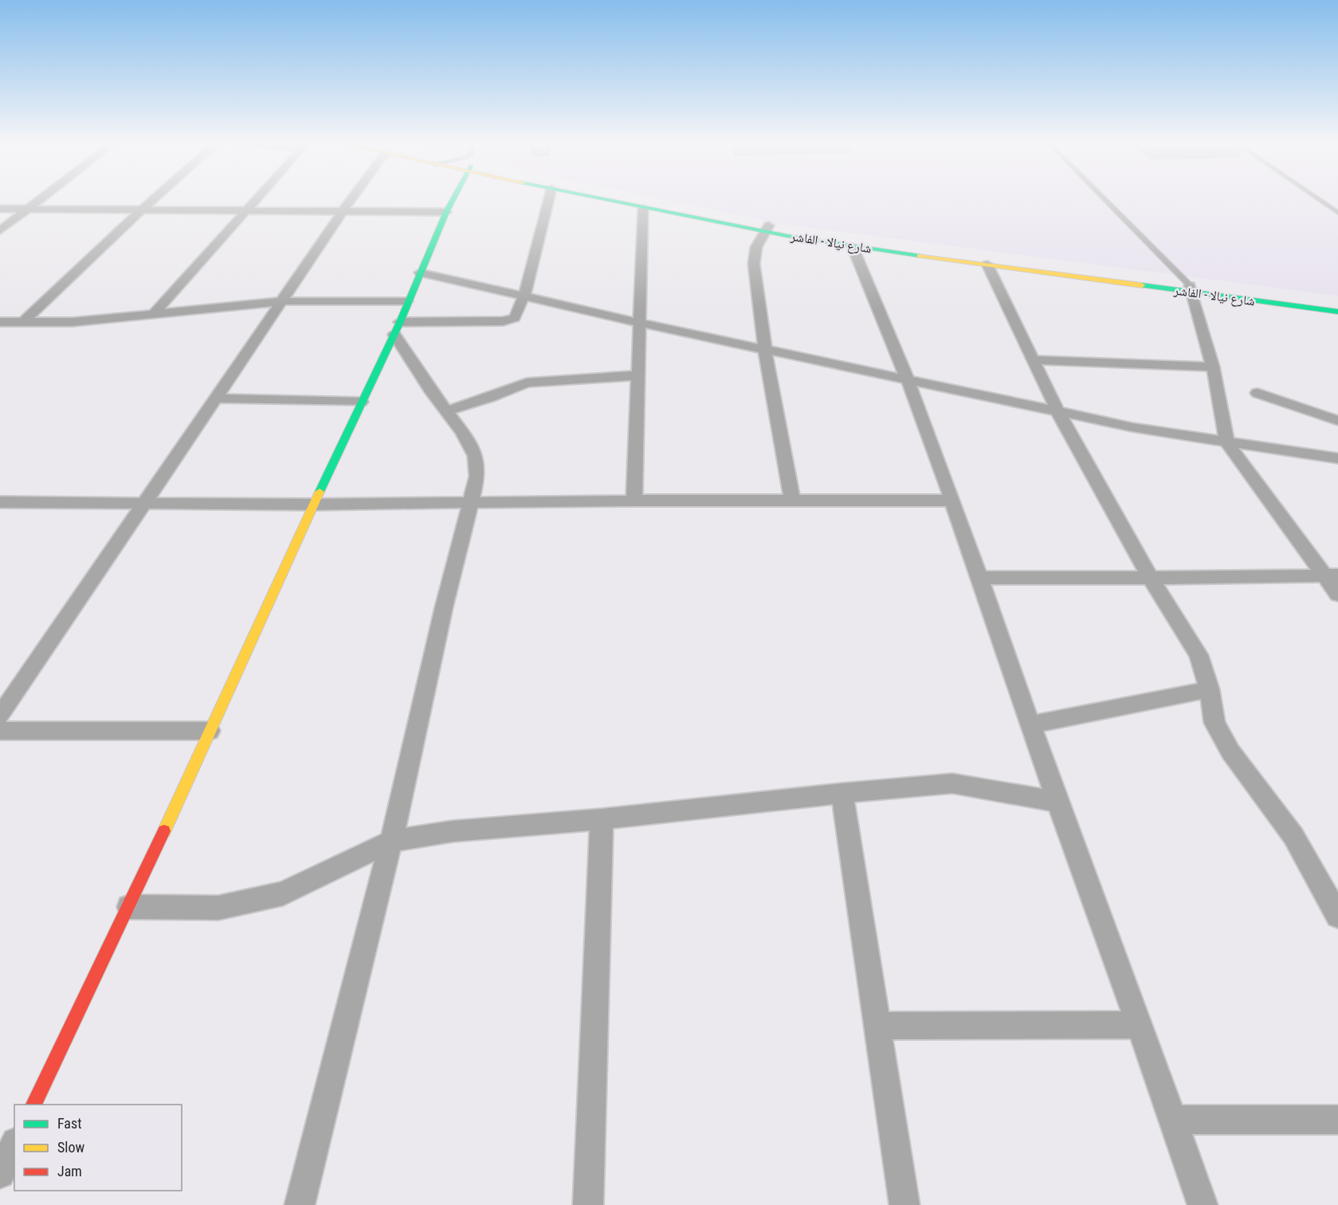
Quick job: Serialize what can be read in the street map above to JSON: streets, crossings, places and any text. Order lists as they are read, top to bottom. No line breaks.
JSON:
{"streets":{"main road":["شارع نيالا - الفاشر"]},"legend":["Fast","Slow","Jam"]}
